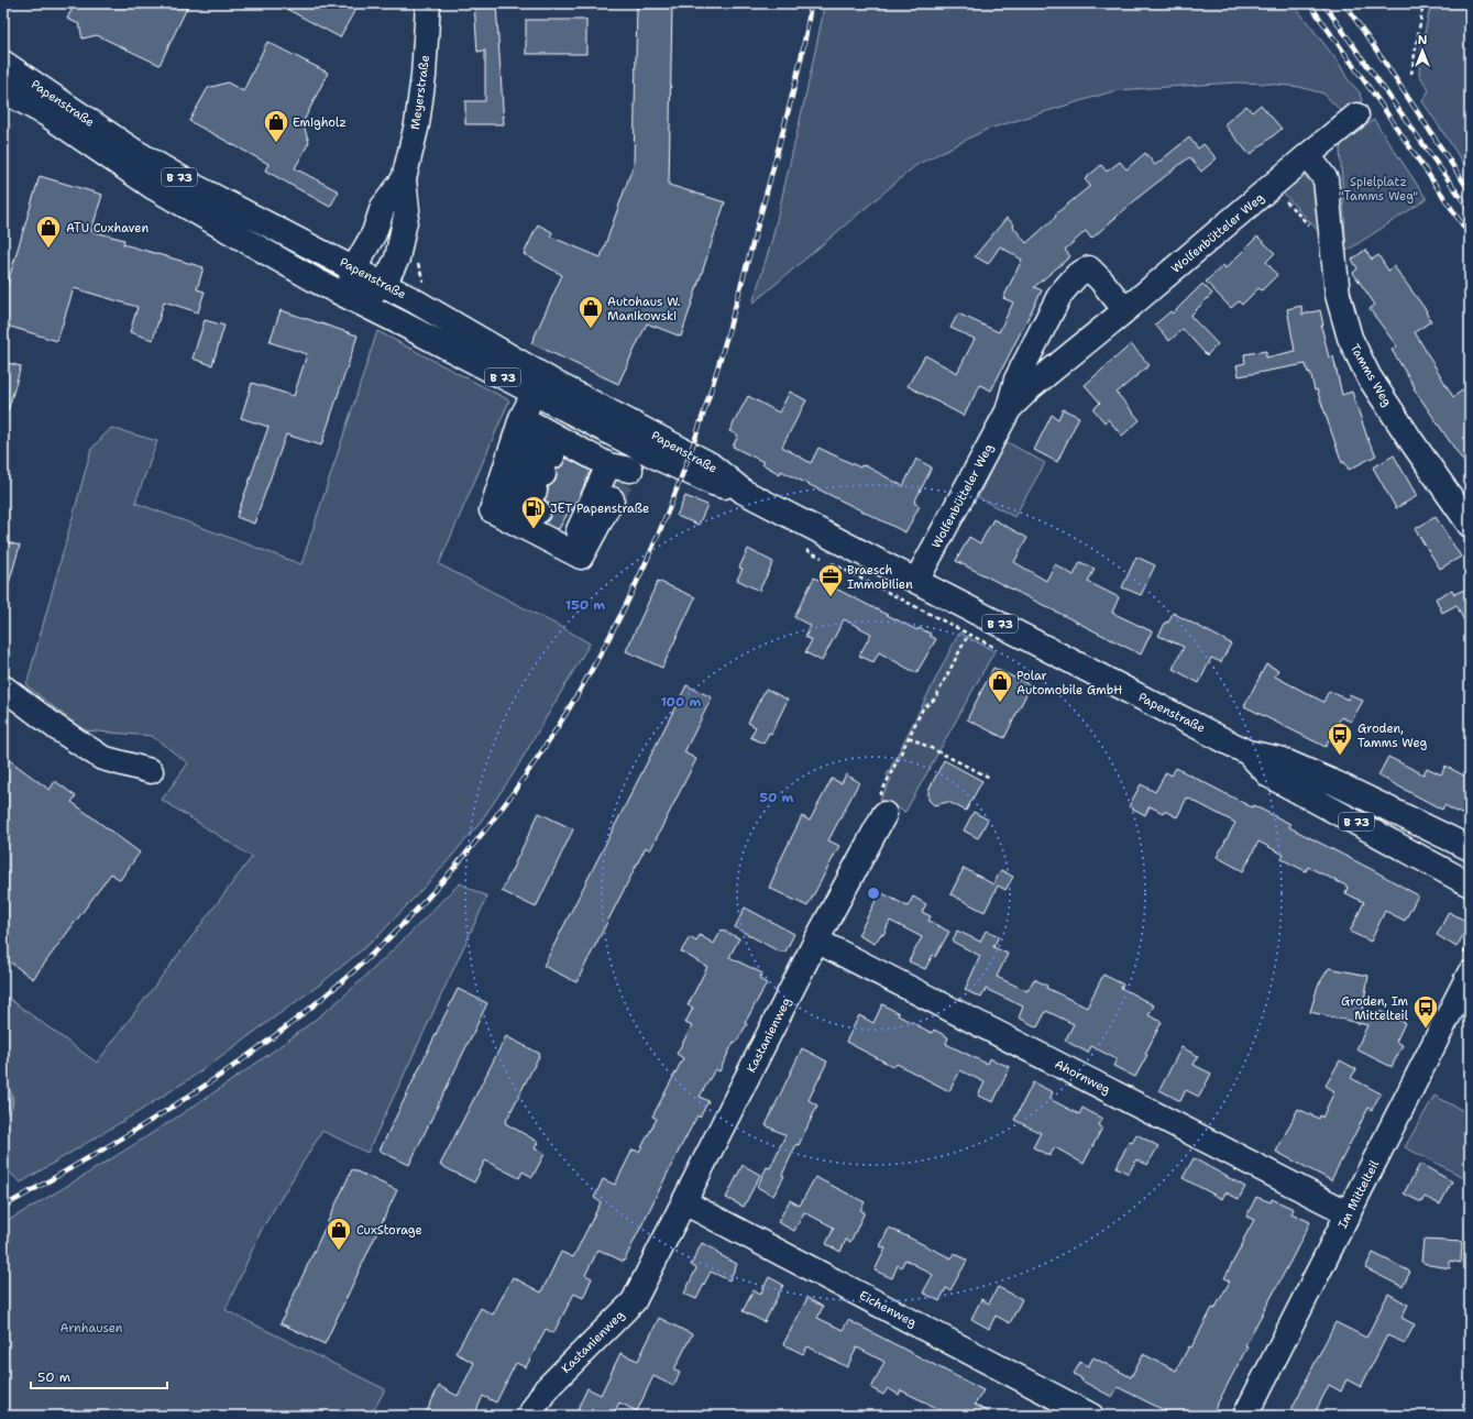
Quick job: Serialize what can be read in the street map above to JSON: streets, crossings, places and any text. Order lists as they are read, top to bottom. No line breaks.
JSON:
{"streets":{"street":["Meyerstraße","Papenstraße","B 73","Wolfenbütteler Weg","Tamms Weg","Kastanienweg","Ahornweg","Im Mittelteil","Eichenweg"]},"crossings":[["Meyerstraße","Papenstraße"],["Papenstraße","Wolfenbütteler Weg"],["Wolfenbütteler Weg","Tamms Weg"],["Kastanienweg","Ahornweg"],["Kastanienweg","Eichenweg"],["Ahornweg","Im Mittelteil"]],"parks":["Spielplatz \"Tamms Weg\"","Arnhausen"],"places":{"shop":["Emigholz","ATU Cuxhaven","Autohaus W. Manikowski","Polar Automobile GmbH","CuxStorage"],"fuel station":["JET Papenstraße"],"office":["Braesch Immobilien"],"bus stop":["Groden, Tamms Weg","Groden, Im Mittelteil"]},"scale_bar":"50 m","north":"top","rings":["150 m","100 m","50 m"]}
